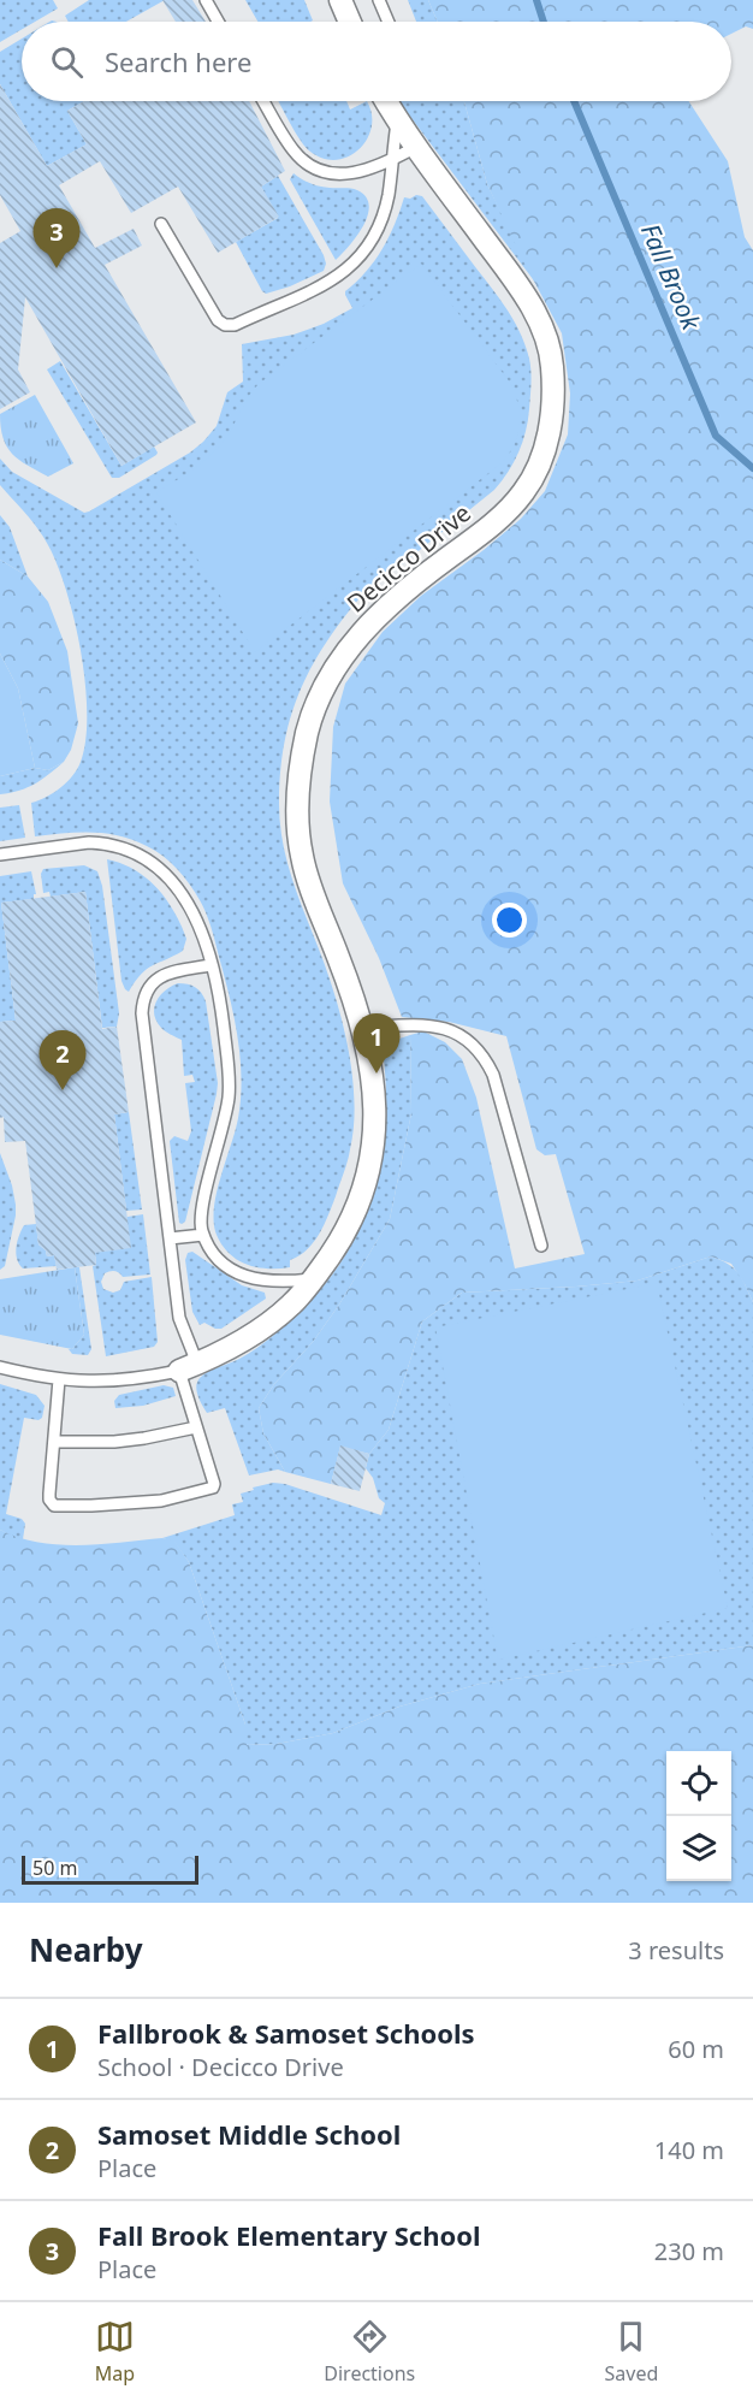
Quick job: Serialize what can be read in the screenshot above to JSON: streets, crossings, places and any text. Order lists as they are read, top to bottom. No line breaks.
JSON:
{"streets":{"street":["Decicco Drive"]},"water":["Fall Brook"],"scale_bar":"50 m","page":{"search":"Search here","pins":["3","1","2"],"scale":"50 m","heading":["Nearby","3 results"],"list":[{"mark":"1","name":"Fallbrook & Samoset Schools","note":"School · Decicco Drive","value":"60 m"},{"mark":"2","name":"Samoset Middle School","note":"Place","value":"140 m"},{"mark":"3","name":"Fall Brook Elementary School","note":"Place","value":"230 m"}],"nav":["Map","Directions","Saved"]}}
